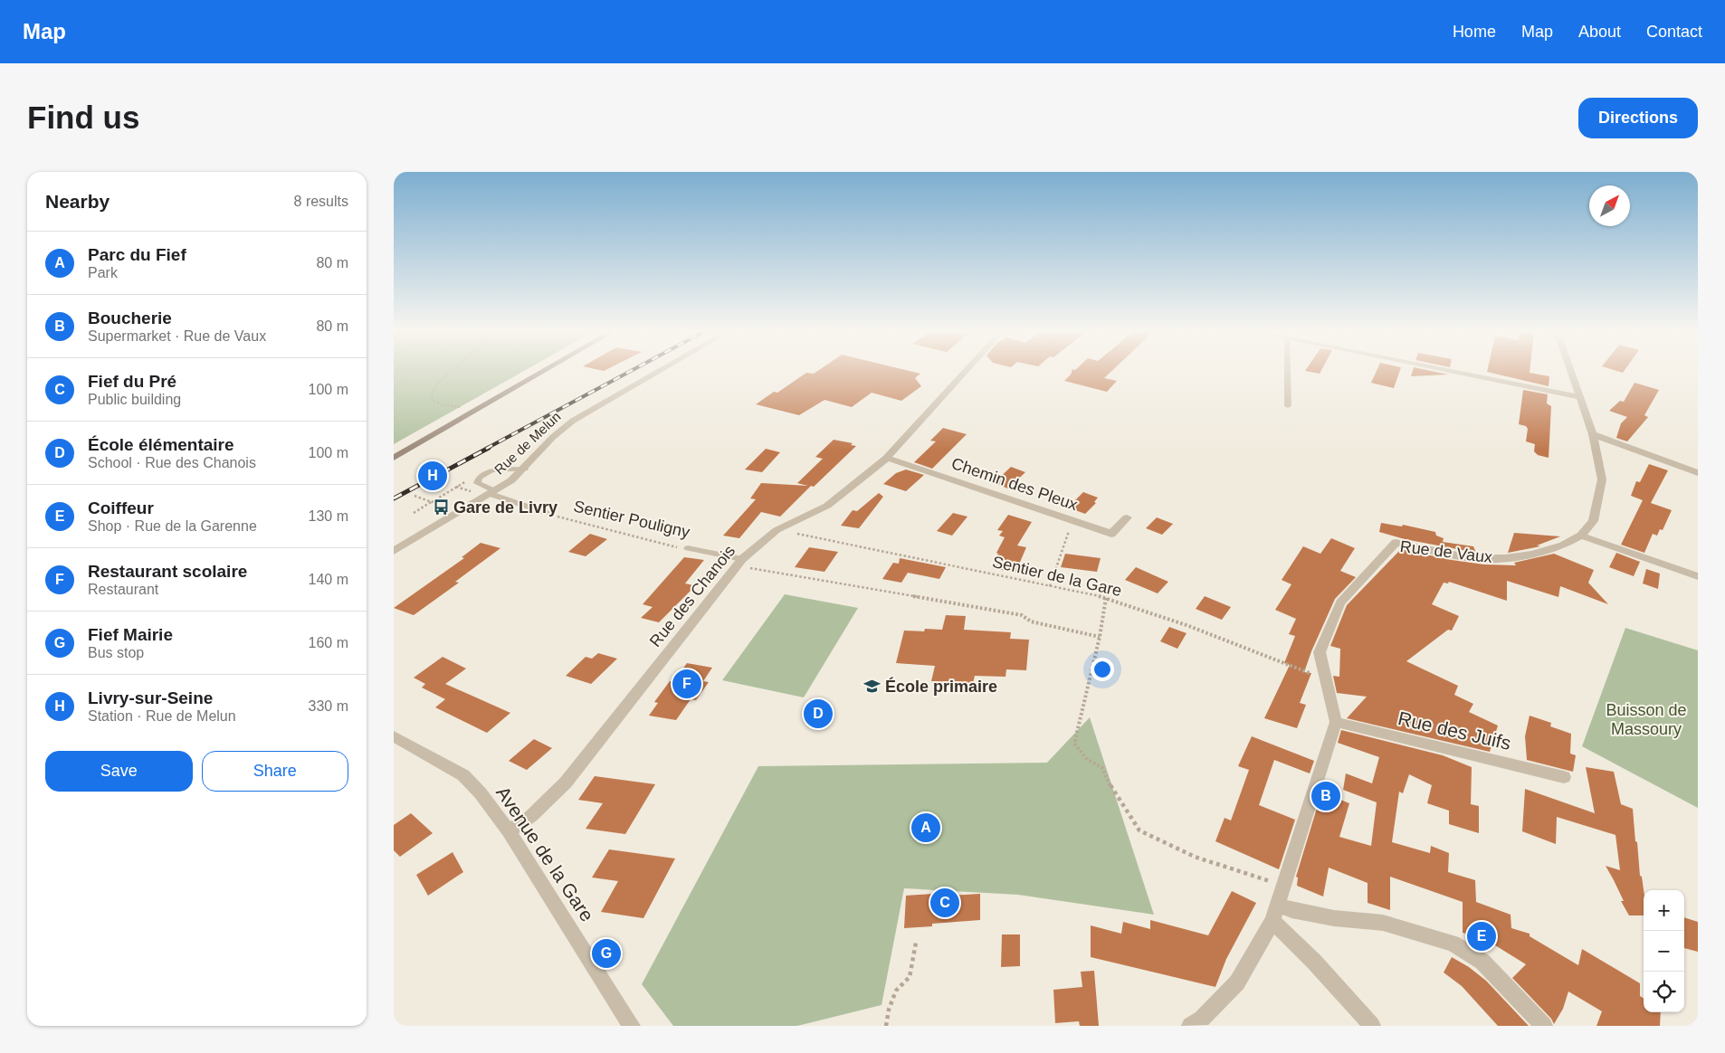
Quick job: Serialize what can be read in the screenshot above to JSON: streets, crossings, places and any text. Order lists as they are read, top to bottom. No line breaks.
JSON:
{"streets":{"street":["Rue de Melun","Chemin des Pleux","Rue de Vaux","Rue des Chanois","Rue des Juifs","Avenue de la Gare"],"lane":["Sentier Pouligny"],"path":["Sentier de la Gare"]},"crossings":[["Chemin des Pleux","Rue des Chanois"],["Sentier Pouligny","Rue des Chanois"],["Rue de Vaux","Sentier de la Gare"],["Rue de Vaux","Rue des Juifs"],["Sentier de la Gare","Rue des Chanois"],["Rue des Chanois","Avenue de la Gare"]],"parks":["Buisson de Massoury"],"places":{"bus stop":["Gare de Livry"],"school or university":["École primaire"]},"north":"top right","page":{"header":"Map","nav":["Home","Map","About","Contact"],"buttons":["Directions",["Save","Share"]],"title":"Find us","heading":["Nearby","8 results"],"list":[{"mark":"A","name":"Parc du Fief","note":"Park","value":"80 m"},{"mark":"B","name":"Boucherie","note":"Supermarket · Rue de Vaux","value":"80 m"},{"mark":"C","name":"Fief du Pré","note":"Public building","value":"100 m"},{"mark":"D","name":"École élémentaire","note":"School · Rue des Chanois","value":"100 m"},{"mark":"E","name":"Coiffeur","note":"Shop · Rue de la Garenne","value":"130 m"},{"mark":"F","name":"Restaurant scolaire","note":"Restaurant","value":"140 m"},{"mark":"G","name":"Fief Mairie","note":"Bus stop","value":"160 m"},{"mark":"H","name":"Livry-sur-Seine","note":"Station · Rue de Melun","value":"330 m"}],"pins":["H","F","D","B","A","C","E","G"],"map_buttons":["+","−"]}}
